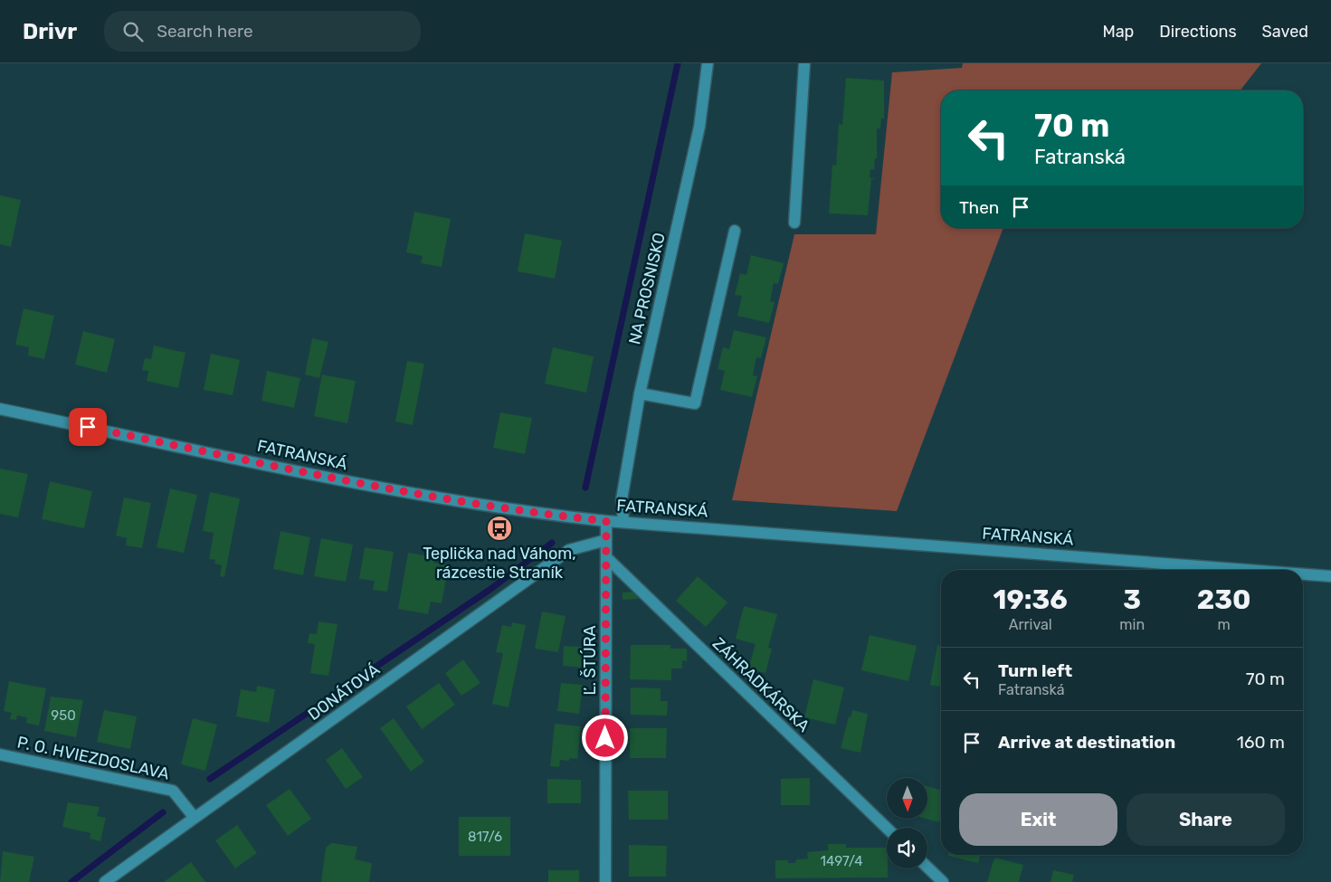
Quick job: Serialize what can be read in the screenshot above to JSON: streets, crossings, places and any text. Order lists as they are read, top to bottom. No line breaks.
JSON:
{"streets":{"street":["NA PROSNISKO","FATRANSKÁ","Ľ. ŠTÚRA","ZÁHRADKÁRSKA","DONÁTOVÁ","P. O. HVIEZDOSLAVA"]},"crossings":[["NA PROSNISKO","FATRANSKÁ"],["FATRANSKÁ","Ľ. ŠTÚRA"],["Ľ. ŠTÚRA","ZÁHRADKÁRSKA"],["Ľ. ŠTÚRA","DONÁTOVÁ"],["DONÁTOVÁ","P. O. HVIEZDOSLAVA"]],"places":{"bus stop":["Teplička nad Váhom, rázcestie Straník"]},"house_numbers":["950","817/6","1497/4"],"north":"bottom","page":{"header":"Drivr","search":"Search here","nav":["Map","Directions","Saved"],"turn":["70 m","Fatranská"],"then":"Then","eta":["19:36","Arrival","3","min","230","m"],"list":[{"name":"Turn left","note":"Fatranská","value":"70 m"},{"name":"Arrive at destination","value":"160 m"}],"buttons":["Exit","Share"]}}
